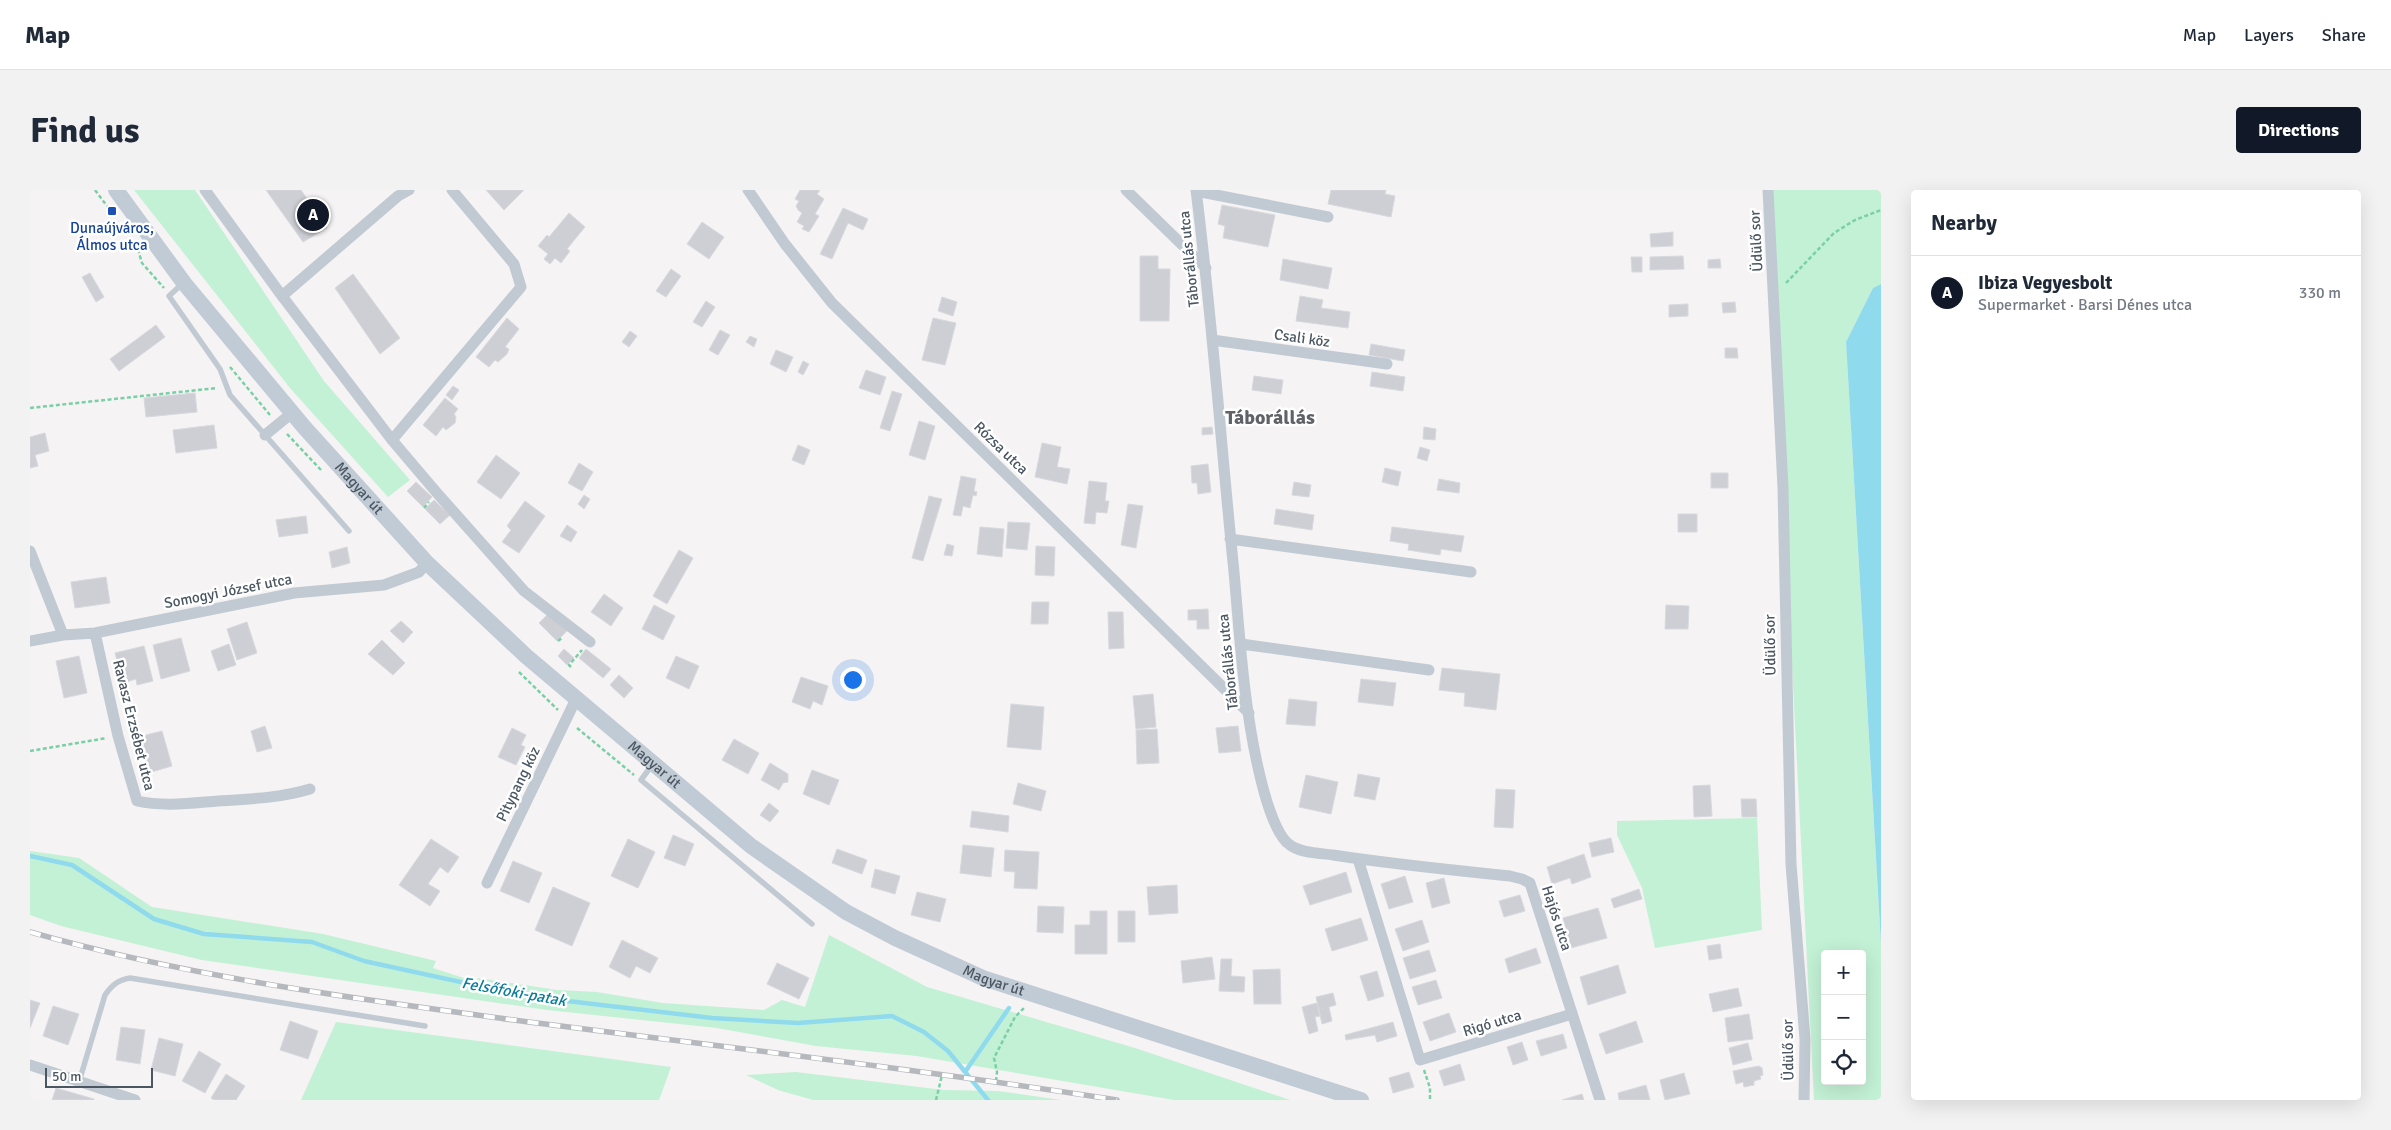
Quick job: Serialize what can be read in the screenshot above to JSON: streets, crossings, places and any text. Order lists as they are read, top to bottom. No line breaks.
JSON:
{"streets":{"street":["Üdülő sor","Táborállás utca","Csali köz","Rózsa utca","Magyar út","Somogyi József utca","Ravasz Erzsébet utca","Pitypang köz","Hajós utca","Rigó utca"]},"crossings":[["Táborállás utca","Csali köz"],["Táborállás utca","Rózsa utca"],["Táborállás utca","Hajós utca"],["Magyar út","Somogyi József utca"],["Magyar út","Pitypang köz"],["Somogyi József utca","Ravasz Erzsébet utca"],["Hajós utca","Rigó utca"]],"districts":["Táborállás"],"water":["Felsőfoki-patak"],"places":{"transit":["Dunaújváros, Álmos utca"]},"scale_bar":"50 m","page":{"header":"Map","nav":["Map","Layers","Share"],"buttons":"Directions","title":"Find us","heading":"Nearby","pins":"A","list":[{"mark":"A","name":"Ibiza Vegyesbolt","note":"Supermarket · Barsi Dénes utca","value":"330 m"}],"map_buttons":["+","−"],"scale":"50 m"}}
